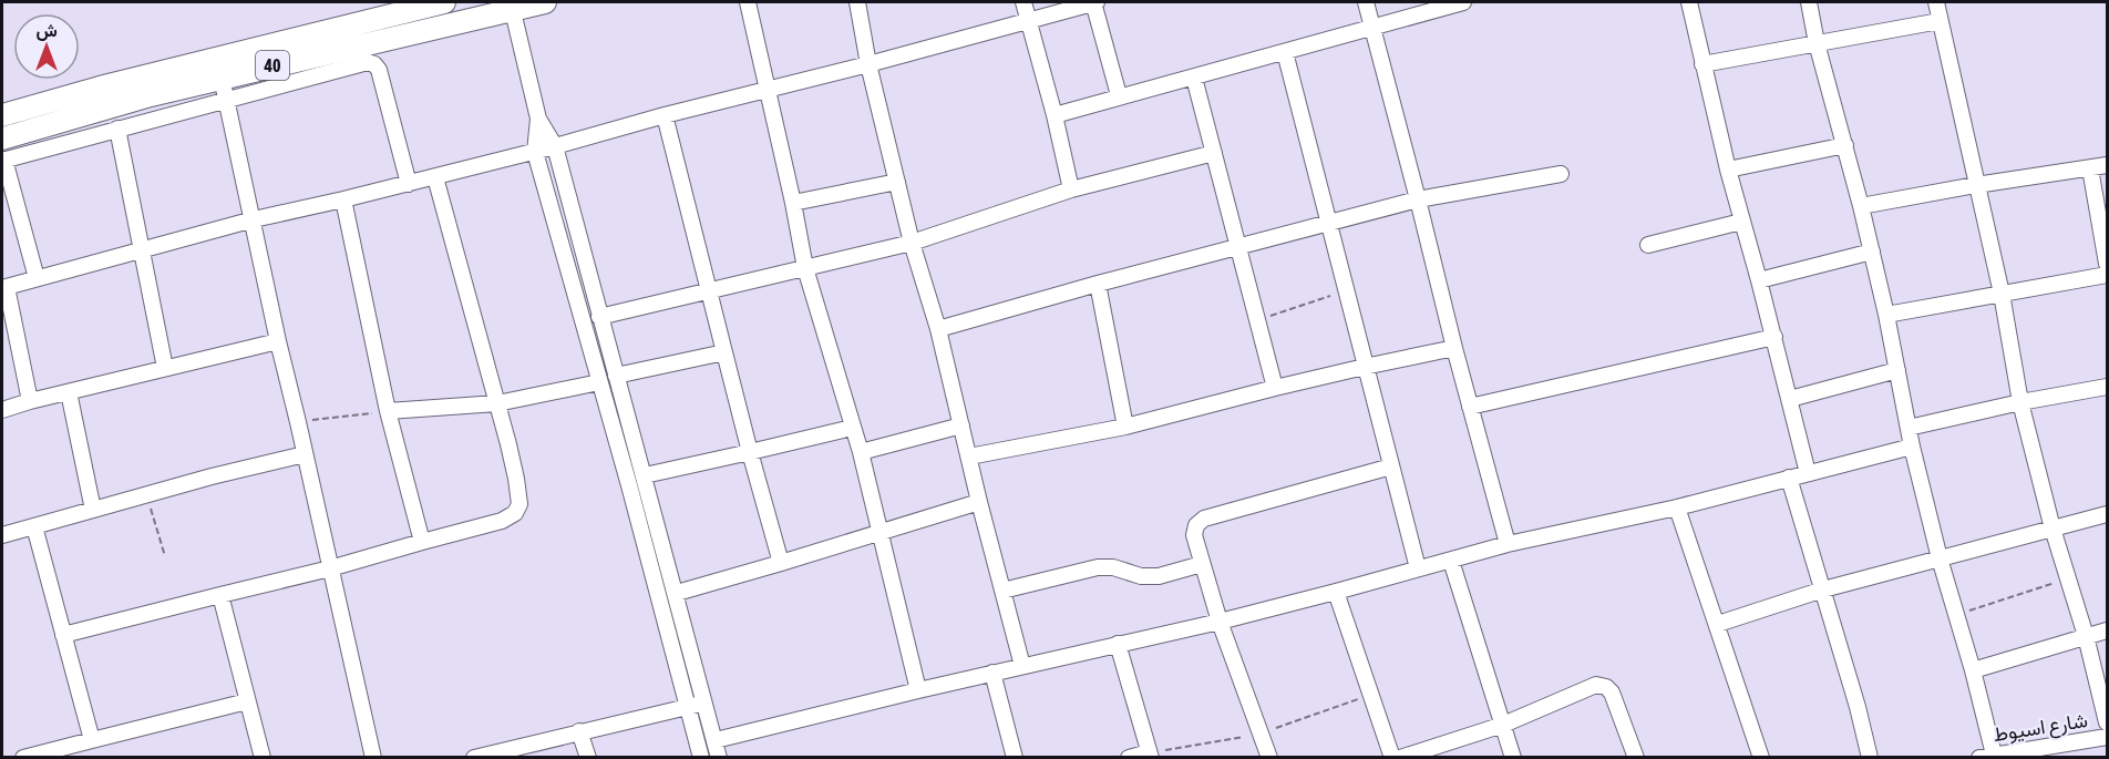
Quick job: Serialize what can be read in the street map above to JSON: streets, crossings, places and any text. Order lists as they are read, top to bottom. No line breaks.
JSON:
{"streets":{"highway":["40"],"street":["شارع اسيوط"]},"north":"top"}
